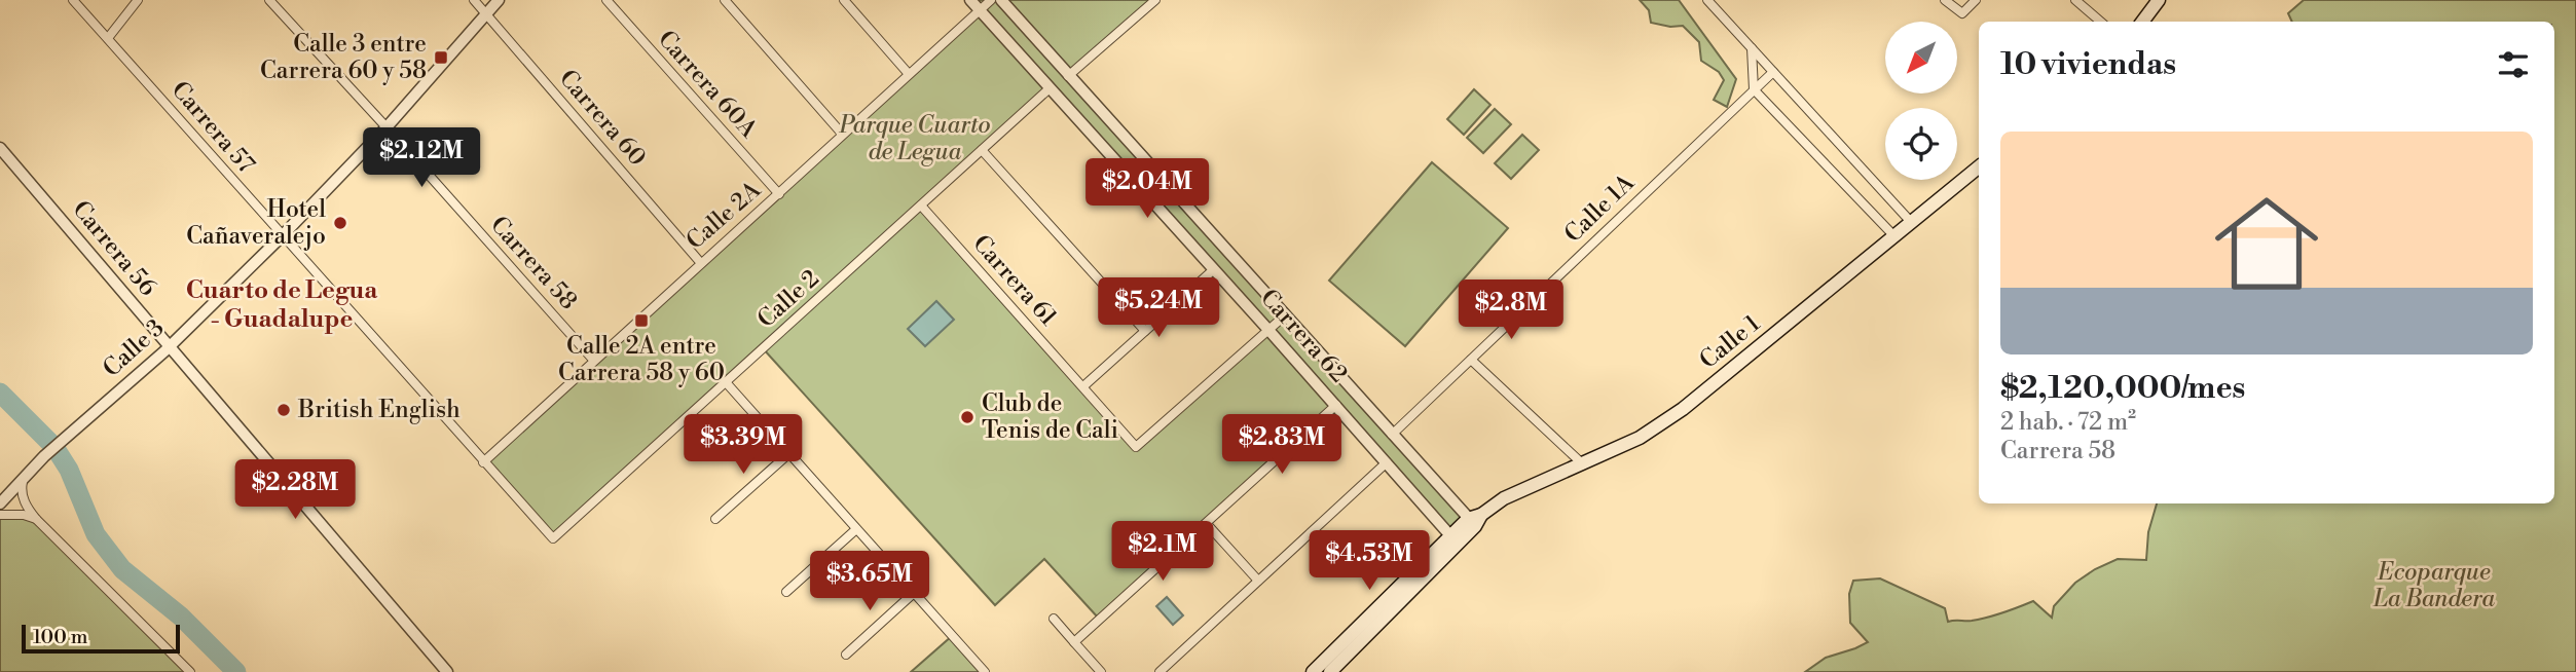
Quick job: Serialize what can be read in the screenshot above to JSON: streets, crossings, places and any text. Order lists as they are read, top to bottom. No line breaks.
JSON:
{"streets":{"main road":["Calle 1"],"street":["Carrera 60A","Carrera 60","Carrera 57","Calle 1A","Calle 2A","Carrera 56","Carrera 58","Carrera 61","Calle 2","Carrera 62","Calle 3"]},"crossings":[["Carrera 60A","Calle 2A"],["Carrera 60","Calle 2A"],["Carrera 60","Calle 3"],["Carrera 57","Calle 2A"],["Carrera 57","Calle 2"],["Carrera 57","Calle 3"],["Calle 1A","Carrera 62"],["Calle 2A","Carrera 58"],["Calle 2A","Carrera 62"],["Carrera 56","Calle 3"],["Carrera 58","Calle 3"],["Carrera 61","Calle 2"],["Carrera 61","Carrera 62"],["Calle 2","Carrera 62"],["Carrera 62","Calle 1"]],"districts":["Cuarto de Legua - Guadalupe"],"parks":["Parque Cuarto de Legua","Ecoparque La Bandera"],"places":{"transit":["Calle 3 entre Carrera 60 y 58","Calle 2A entre Carrera 58 y 60"],"other":["Hotel Cañaveralejo","British English","Club de Tenis de Cali"]},"scale_bar":"100 m","north":"bottom left","page":{"heading":"10 viviendas","list":[{"name":"$2,120,000/mes","note":"2 hab. · 72 m² · Carrera 58"}],"price":["$2.12M","$2.04M","$5.24M","$2.8M","$3.39M","$2.83M","$2.28M","$2.1M","$4.53M","$3.65M"],"scale":"100 m"}}
